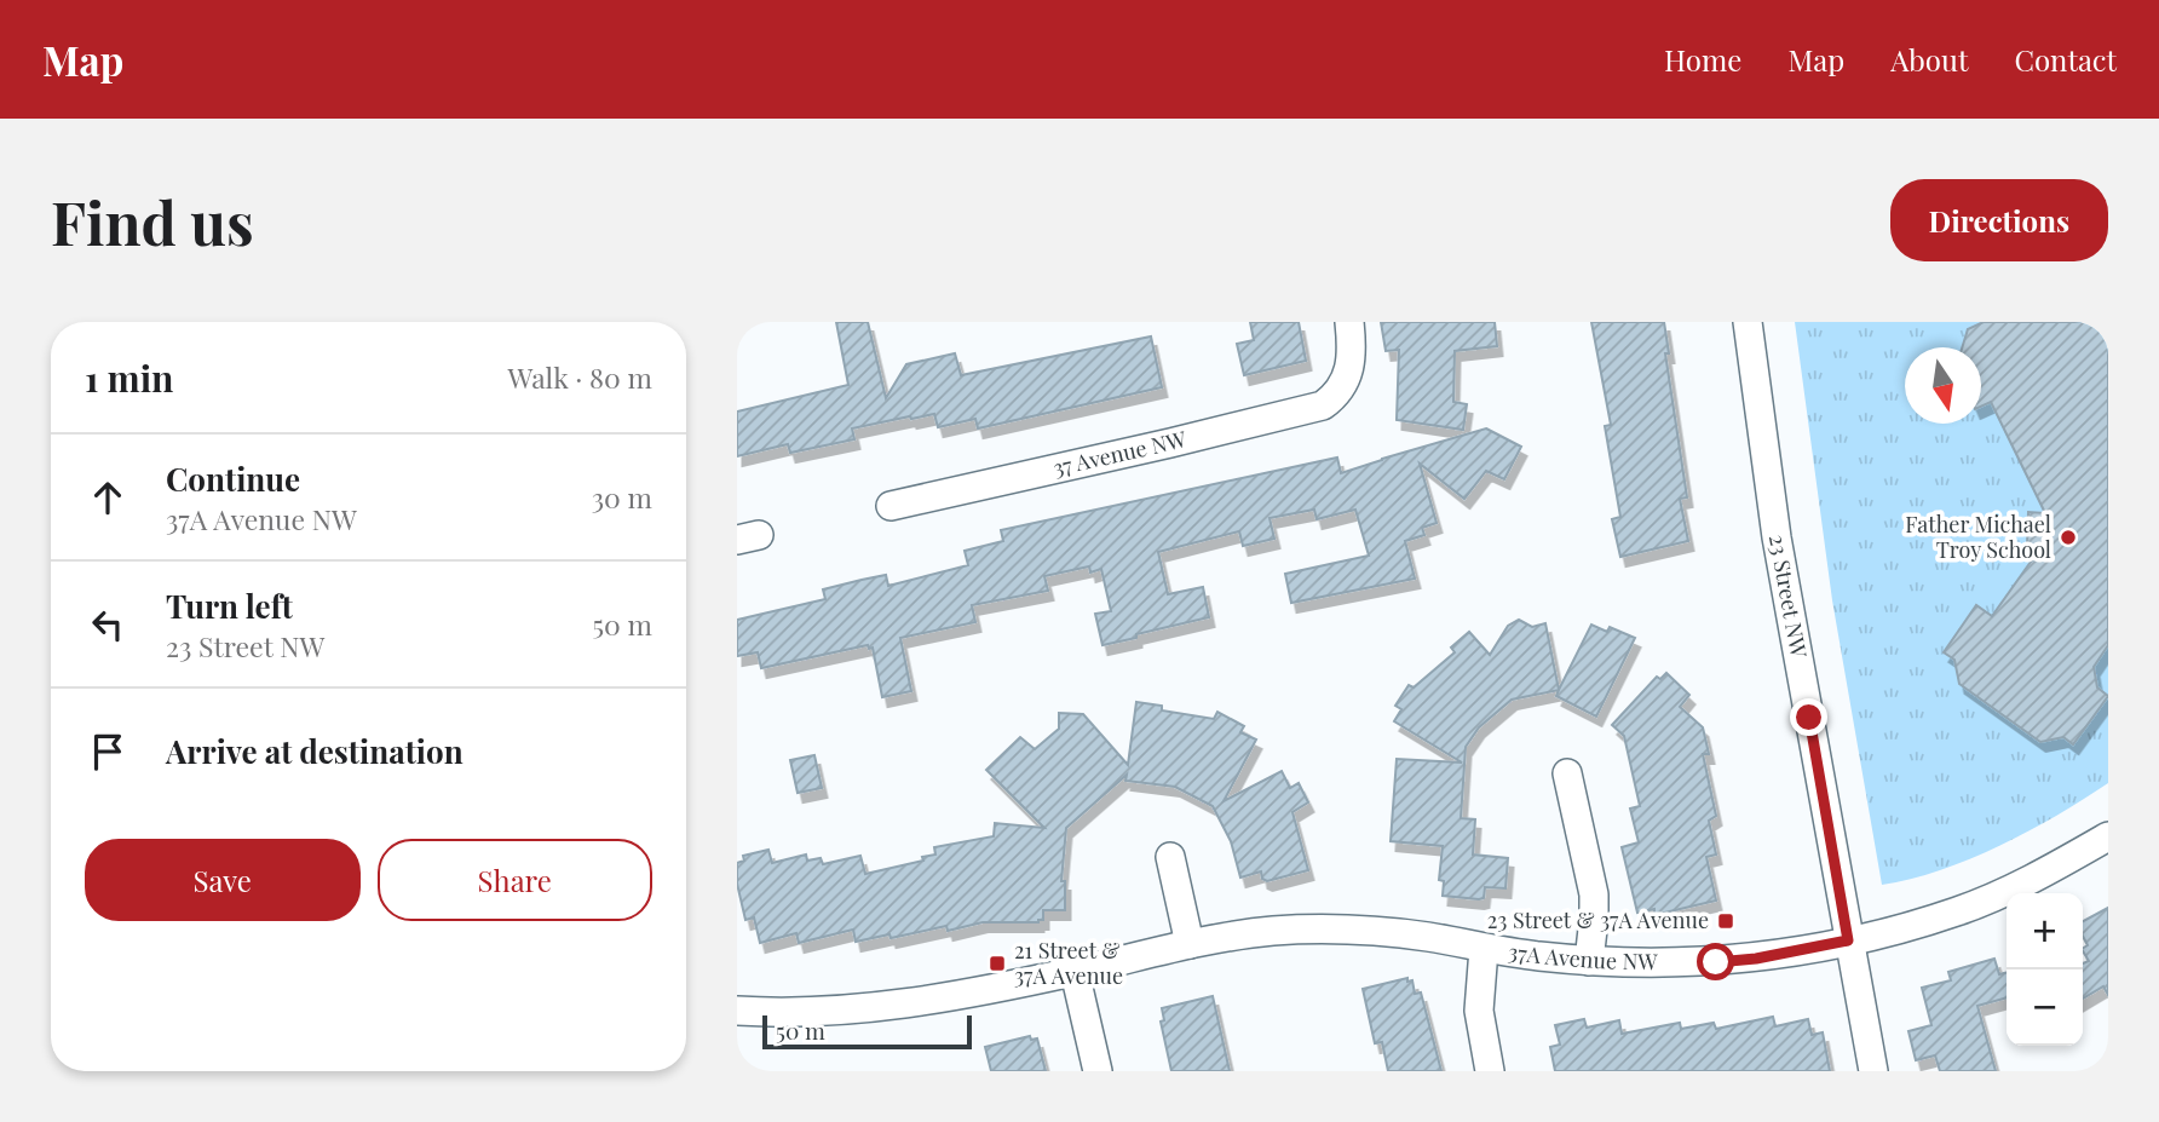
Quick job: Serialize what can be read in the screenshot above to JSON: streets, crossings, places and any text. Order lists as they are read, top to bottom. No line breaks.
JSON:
{"streets":{"street":["37 Avenue NW","23 Street NW","37A Avenue NW"]},"crossings":[["23 Street NW","37A Avenue NW"]],"places":{"other":["Father Michael Troy School"],"transit":["23 Street & 37A Avenue","21 Street & 37A Avenue"]},"scale_bar":"50 m","north":"bottom","page":{"header":"Map","nav":["Home","Map","About","Contact"],"buttons":["Directions",["Save","Share"]],"title":"Find us","heading":["1 min","Walk · 80 m"],"list":[["Continue","37A Avenue NW","30 m"],["Turn left","23 Street NW","50 m"],"Arrive at destination"],"map_buttons":["+","−"],"scale":"50 m"}}
